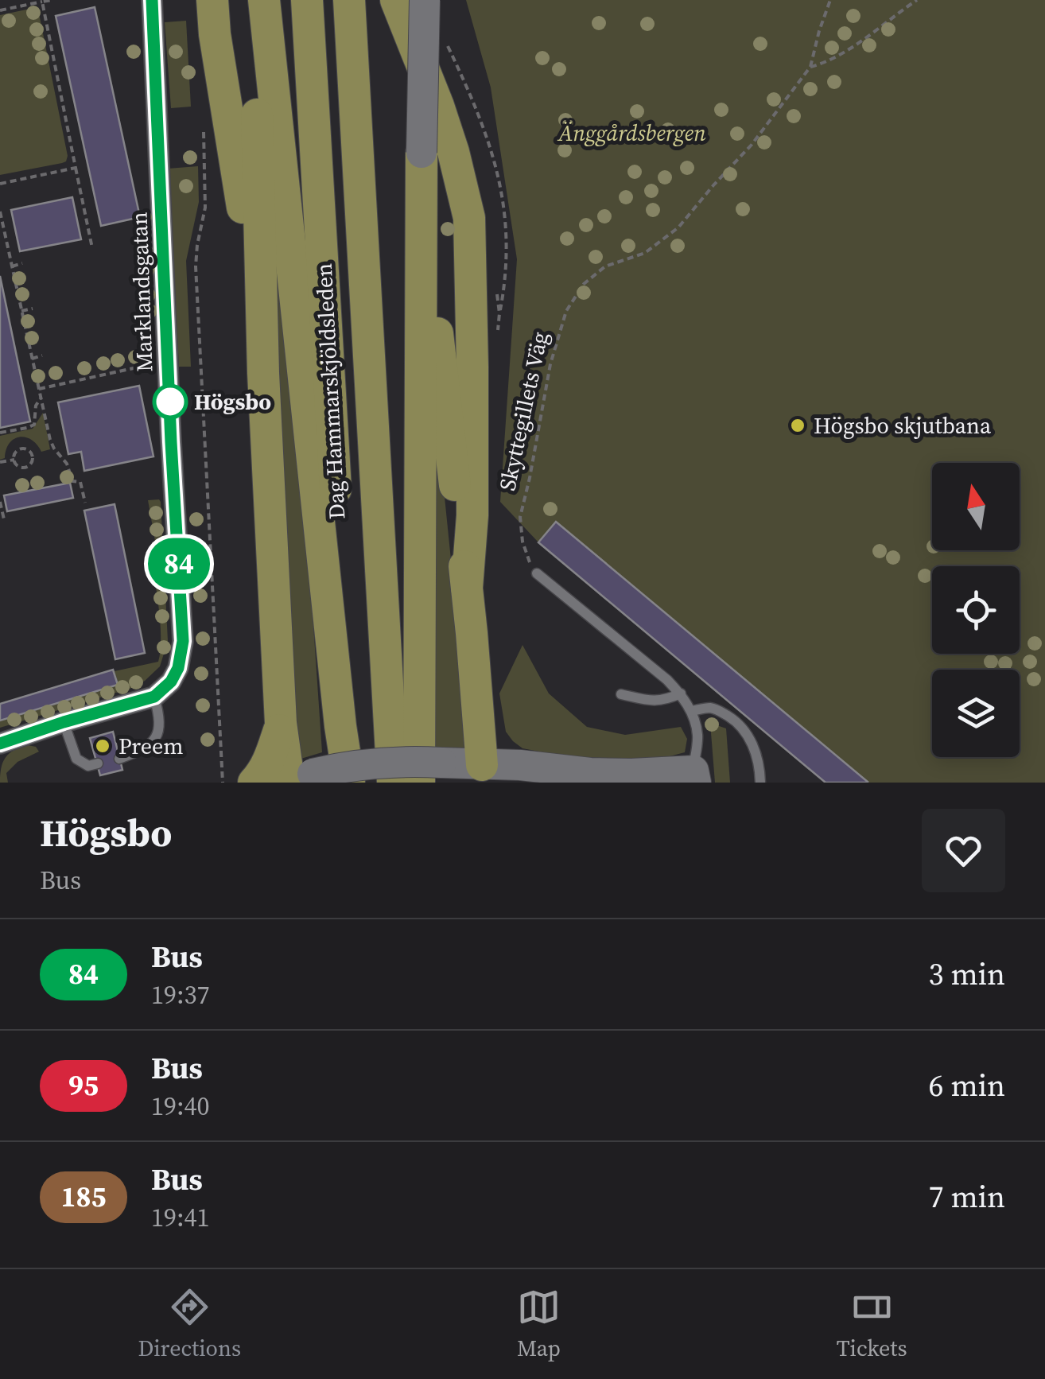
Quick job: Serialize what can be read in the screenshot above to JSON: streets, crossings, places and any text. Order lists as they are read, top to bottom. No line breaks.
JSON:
{"streets":{"main road":["Dag Hammarskjöldsleden"],"street":["Marklandsgatan"],"path":["Skyttegillets Väg"]},"parks":["Änggårdsbergen"],"places":["Högsbo","Högsbo skjutbana","Preem"],"lines":["bus line 84"],"north":"top","page":{"on_map":"84","heading":["Högsbo","Bus"],"list":[{"mark":"84","name":"Bus","note":"19:37","value":"3 min"},{"mark":"95","name":"Bus","note":"19:40","value":"6 min"},{"mark":"185","name":"Bus","note":"19:41","value":"7 min"}],"tabs":["Directions","Map","Tickets"]}}
